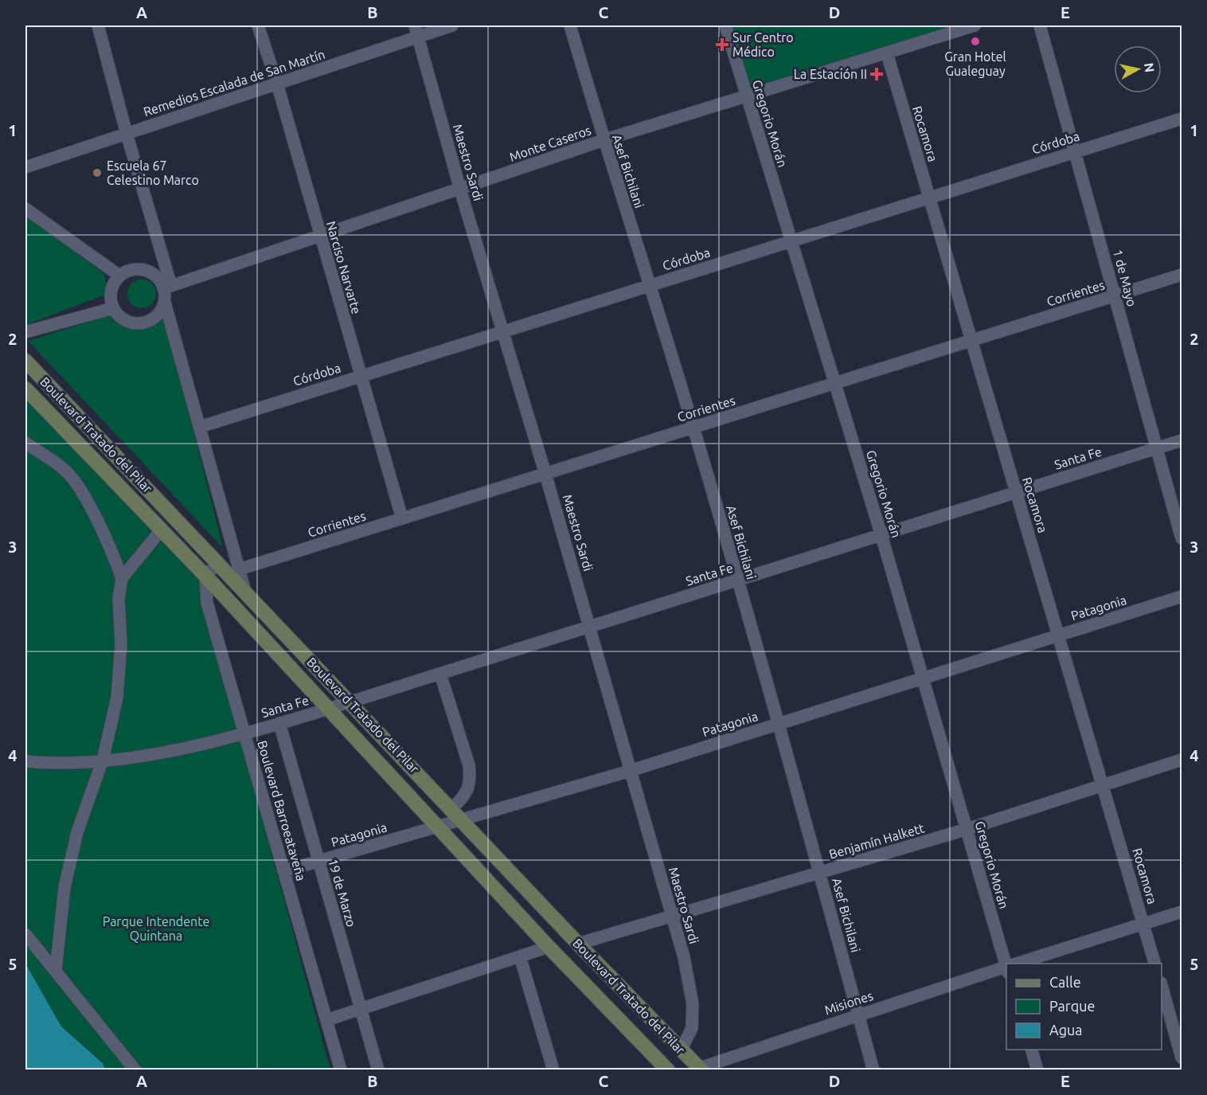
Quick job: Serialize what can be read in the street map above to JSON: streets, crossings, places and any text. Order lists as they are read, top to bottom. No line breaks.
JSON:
{"streets":{"main road":["Boulevard Tratado del Pilar"],"street":["Remedios Escalada de San Martín","Gregorio Morán","Rocamora","Córdoba","Monte Caseros","Maestro Sardi","Asef Bichilani","Narciso Narvarte","1 de Mayo","Corrientes","Santa Fe","Patagonia","Boulevard Barroeataveña","Benjamín Halkett","19 de Marzo","Misiones"]},"crossings":[["Remedios Escalada de San Martín","Maestro Sardi"],["Remedios Escalada de San Martín","Narciso Narvarte"],["Gregorio Morán","Córdoba"],["Gregorio Morán","Monte Caseros"],["Gregorio Morán","Corrientes"],["Gregorio Morán","Santa Fe"],["Gregorio Morán","Patagonia"],["Gregorio Morán","Benjamín Halkett"],["Rocamora","Córdoba"],["Rocamora","Monte Caseros"],["Rocamora","Corrientes"],["Rocamora","Santa Fe"],["Rocamora","Patagonia"],["Rocamora","Benjamín Halkett"],["Rocamora","Misiones"],["Córdoba","Maestro Sardi"],["Córdoba","Asef Bichilani"],["Córdoba","Narciso Narvarte"],["Córdoba","1 de Mayo"],["Monte Caseros","Maestro Sardi"],["Monte Caseros","Asef Bichilani"],["Monte Caseros","Narciso Narvarte"],["Maestro Sardi","Corrientes"],["Maestro Sardi","Boulevard Tratado del Pilar"],["Maestro Sardi","Santa Fe"],["Maestro Sardi","Patagonia"],["Maestro Sardi","Benjamín Halkett"],["Asef Bichilani","Corrientes"],["Asef Bichilani","Santa Fe"],["Asef Bichilani","Patagonia"],["Asef Bichilani","Benjamín Halkett"],["Asef Bichilani","Misiones"],["Narciso Narvarte","Corrientes"],["1 de Mayo","Corrientes"],["1 de Mayo","Santa Fe"],["Boulevard Tratado del Pilar","Santa Fe"],["Boulevard Tratado del Pilar","Patagonia"],["Boulevard Tratado del Pilar","Boulevard Barroeataveña"],["Boulevard Tratado del Pilar","Benjamín Halkett"],["Boulevard Tratado del Pilar","Misiones"],["Santa Fe","Boulevard Barroeataveña"],["Santa Fe","19 de Marzo"],["Patagonia","Boulevard Barroeataveña"],["Patagonia","19 de Marzo"]],"parks":["Parque Intendente Quintana"],"places":{"other":["Gran Hotel Gualeguay","Escuela 67 Celestino Marco"],"health":["Sur Centro Médico","La Estación II"]},"legend":["Calle","Parque","Agua"],"north":"right","grid":{"columns":["A","B","C","D","E"],"rows":["1","2","3","4","5"]}}
